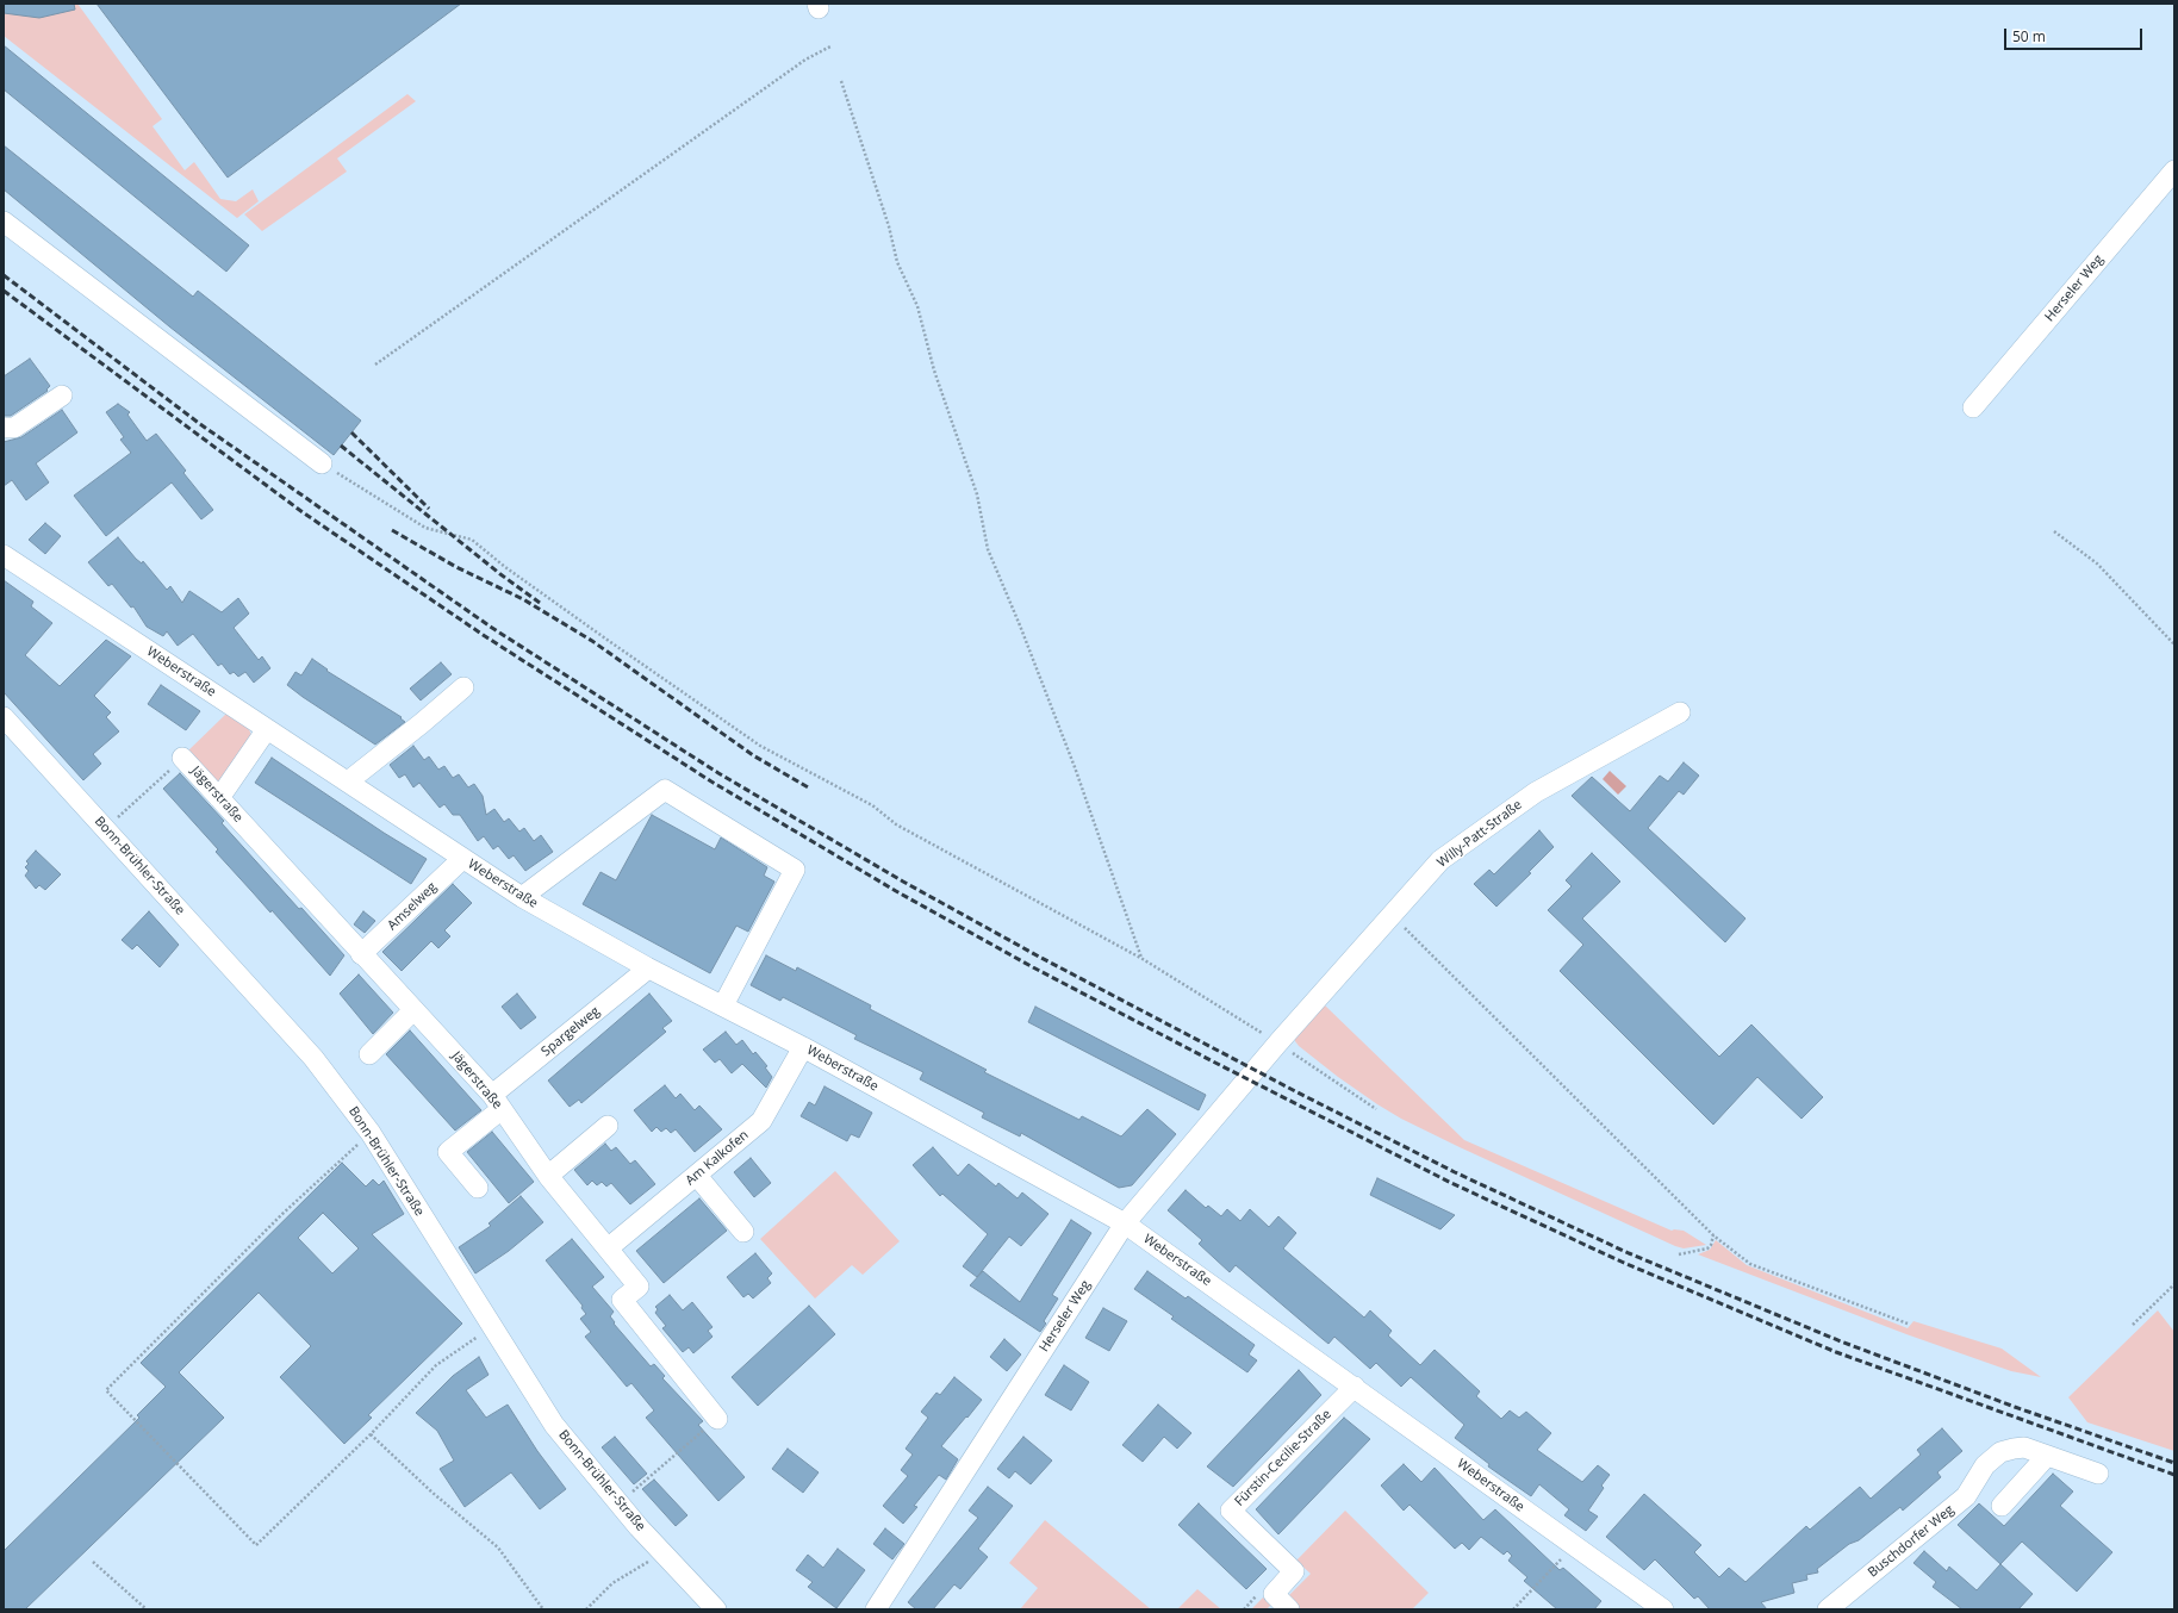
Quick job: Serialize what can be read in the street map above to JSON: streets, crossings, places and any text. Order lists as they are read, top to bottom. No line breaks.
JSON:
{"streets":{"street":["Herseler Weg","Weberstraße","Jägerstraße","Willy-Patt-Straße","Bonn-Brühler-Straße","Amselweg","Spargelweg","Am Kalkofen","Fürstin-Cecilie-Straße","Buschdorfer Weg"]},"crossings":[["Herseler Weg","Weberstraße"],["Herseler Weg","Willy-Patt-Straße"],["Weberstraße","Amselweg"],["Weberstraße","Spargelweg"],["Weberstraße","Am Kalkofen"],["Weberstraße","Fürstin-Cecilie-Straße"],["Jägerstraße","Amselweg"],["Jägerstraße","Spargelweg"],["Jägerstraße","Am Kalkofen"]],"scale_bar":"50 m"}
